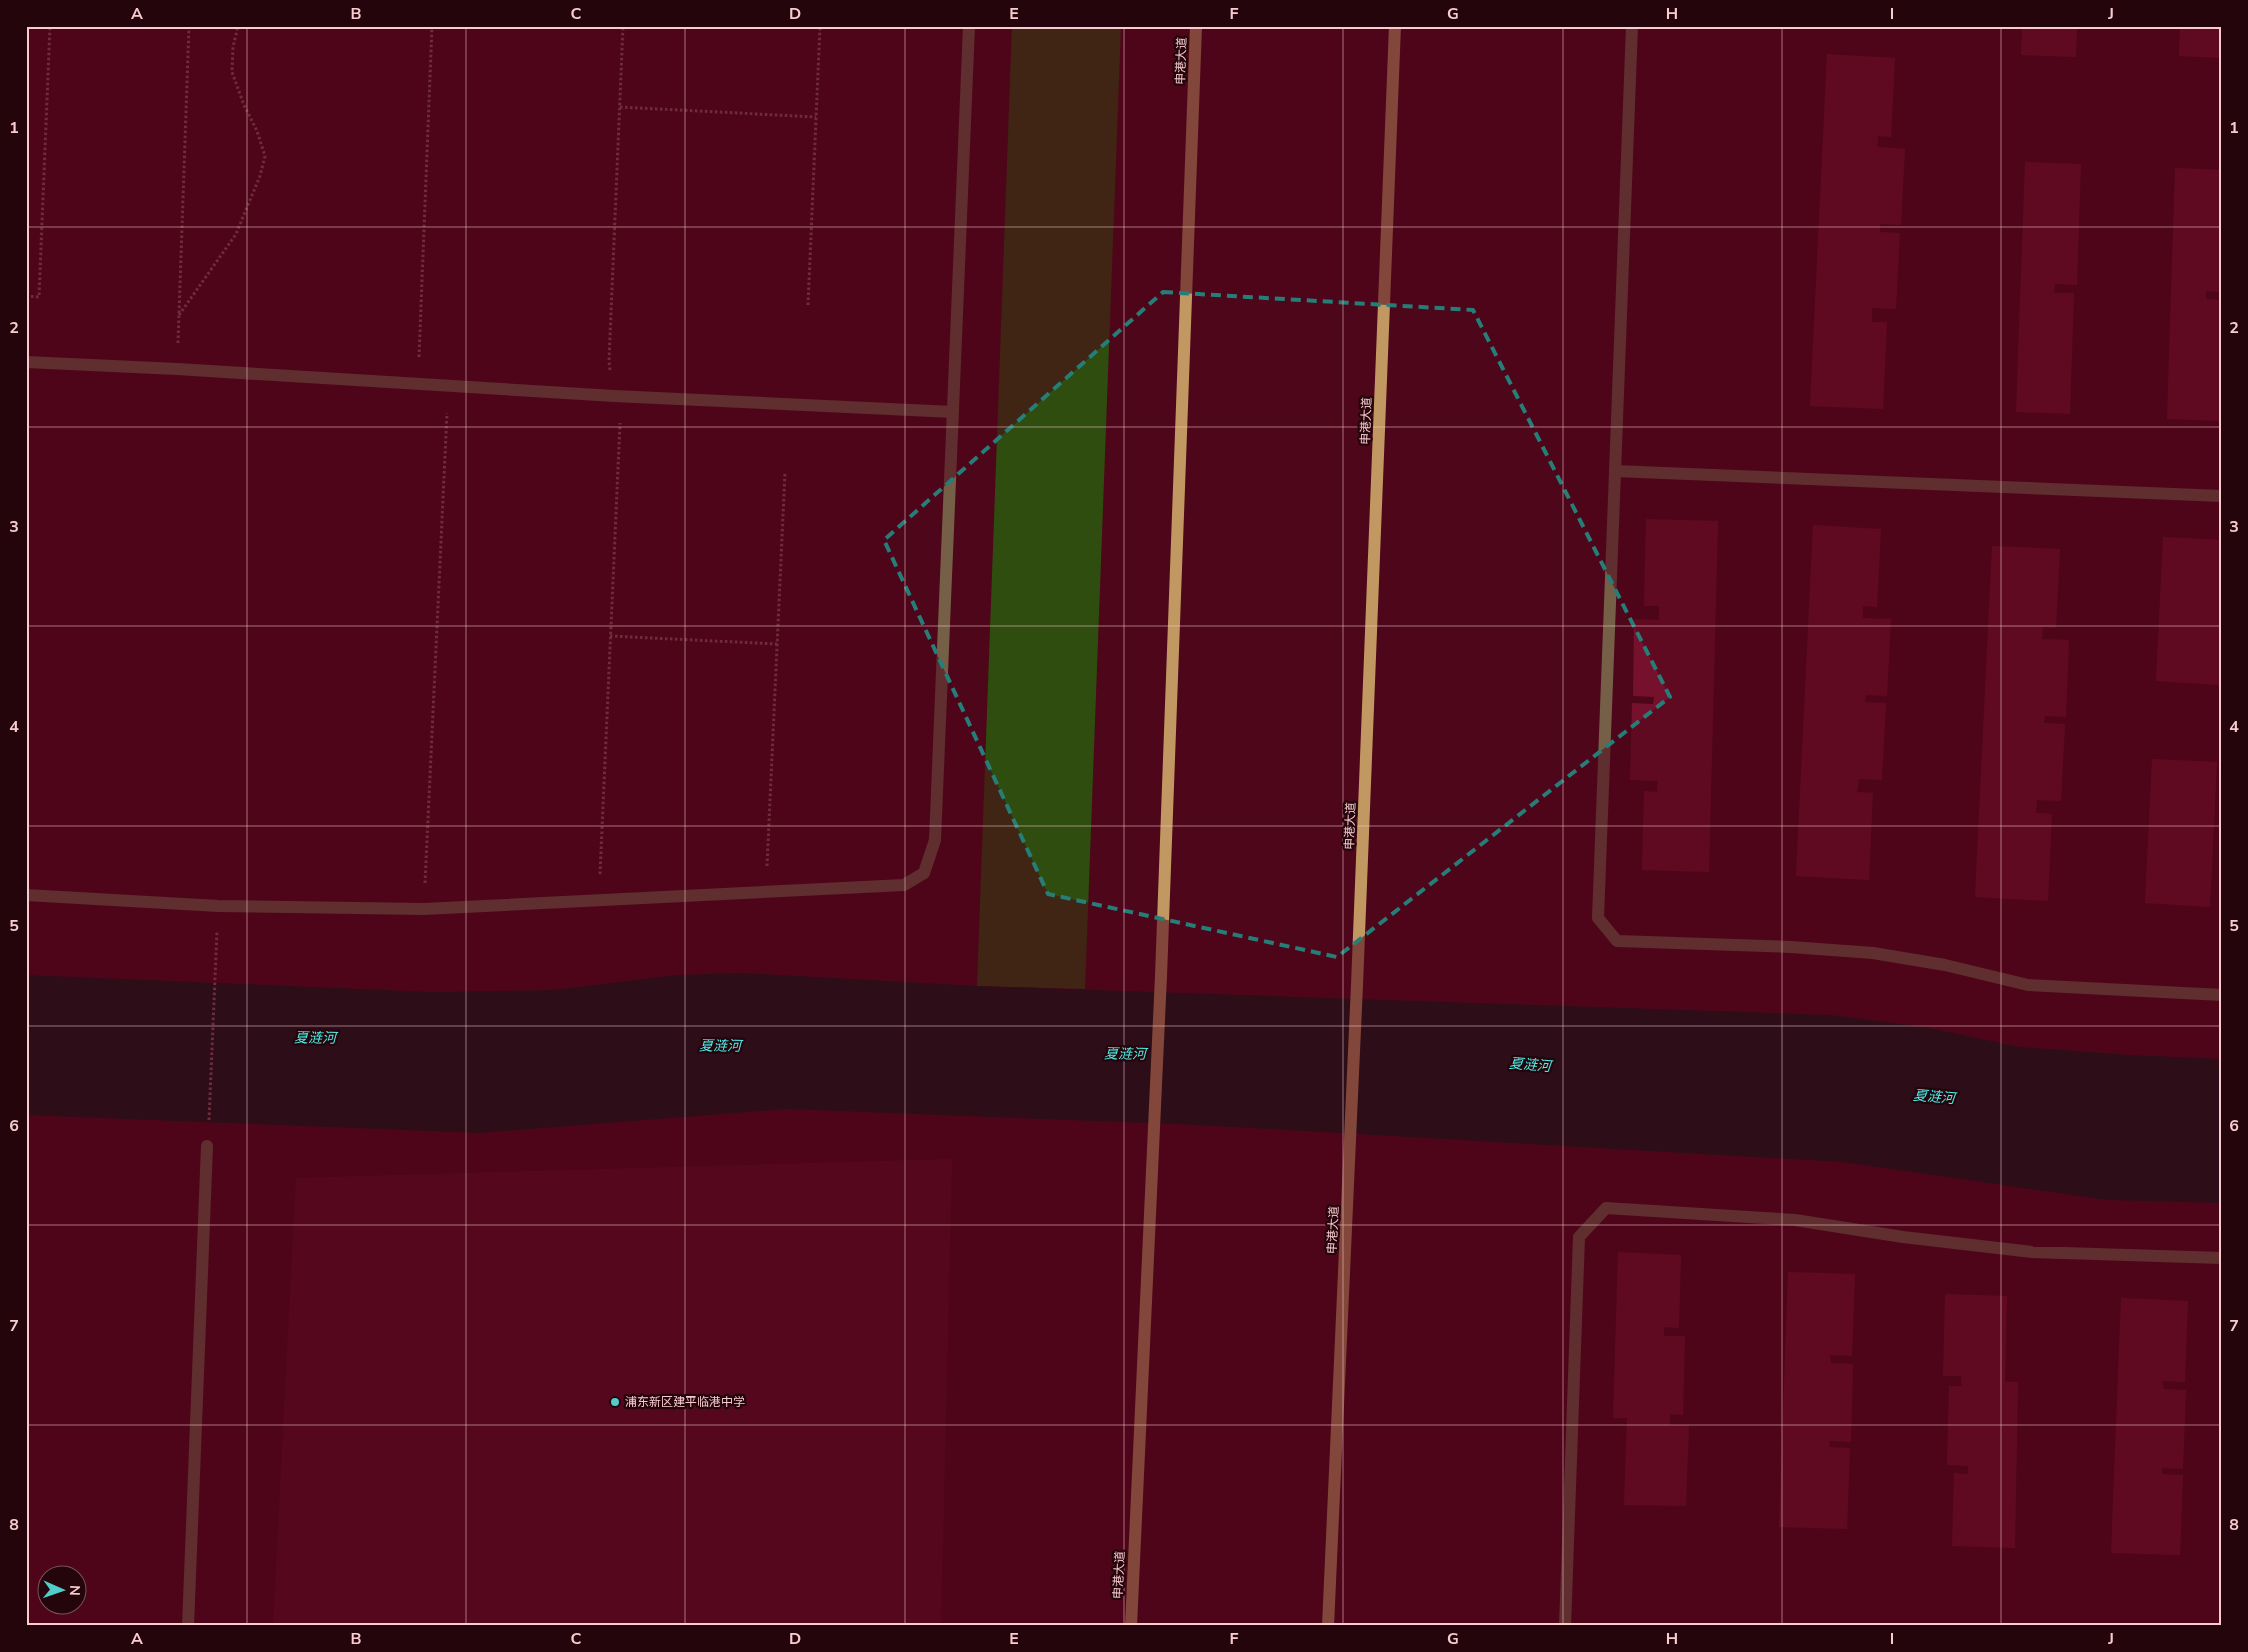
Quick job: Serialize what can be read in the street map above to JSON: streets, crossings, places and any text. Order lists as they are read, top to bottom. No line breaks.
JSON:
{"streets":{"main road":["申港大道"]},"water":["夏涟河"],"places":["浦东新区建平临港中学"],"north":"right","grid":{"columns":["A","B","C","D","E","F","G","H","I","J"],"rows":["1","2","3","4","5","6","7","8"]}}
